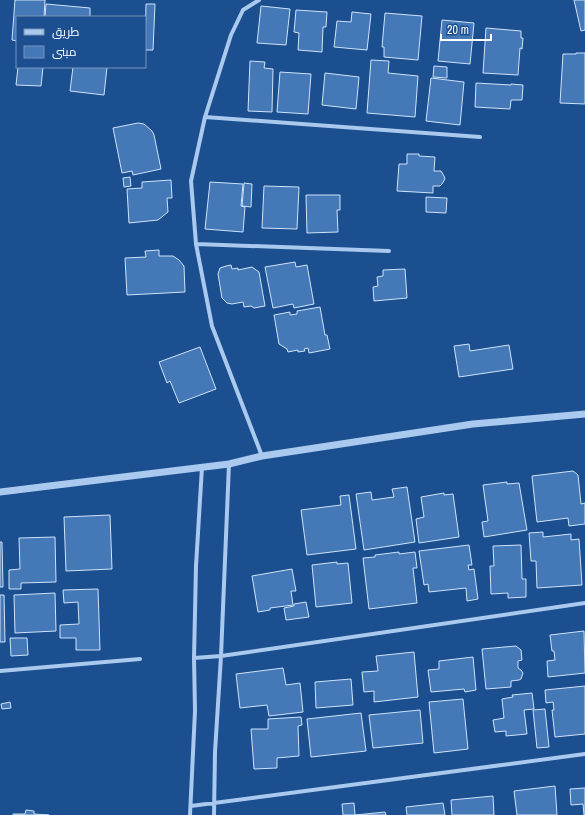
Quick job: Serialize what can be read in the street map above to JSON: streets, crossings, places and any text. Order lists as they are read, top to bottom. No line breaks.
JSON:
{"legend":["طريق","مبنى"],"scale_bar":"20 m"}
